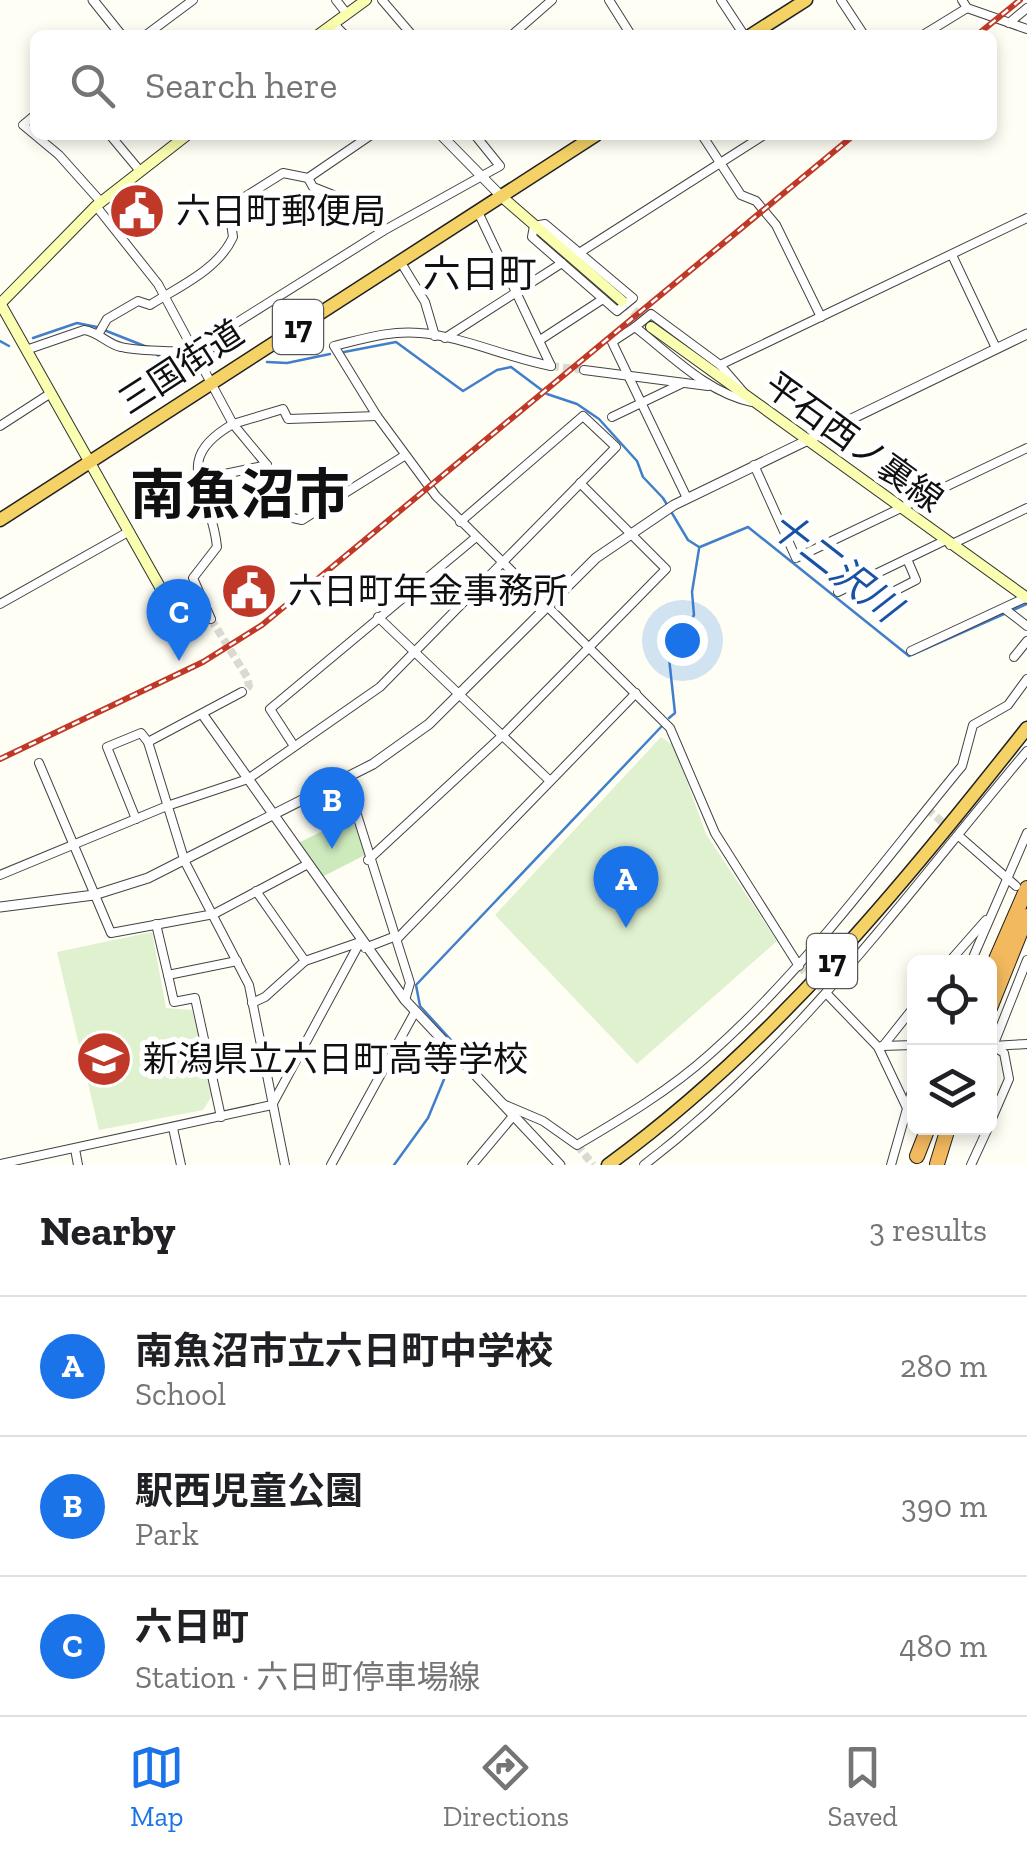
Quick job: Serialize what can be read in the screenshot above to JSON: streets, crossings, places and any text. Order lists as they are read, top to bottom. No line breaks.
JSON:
{"streets":{"highway":["17","三国街道"],"main road":["平石西ノ裏線"]},"districts":["六日町","南魚沼市"],"water":["十二沢川"],"places":{"public building":["六日町郵便局","六日町年金事務所"],"school or university":["新潟県立六日町高等学校"]},"page":{"search":"Search here","pins":["C","B","A"],"heading":["Nearby","3 results"],"list":[{"mark":"A","name":"南魚沼市立六日町中学校","note":"School","value":"280 m"},{"mark":"B","name":"駅西児童公園","note":"Park","value":"390 m"},{"mark":"C","name":"六日町","note":"Station · 六日町停車場線","value":"480 m"}],"nav":["Map","Directions","Saved"]}}
